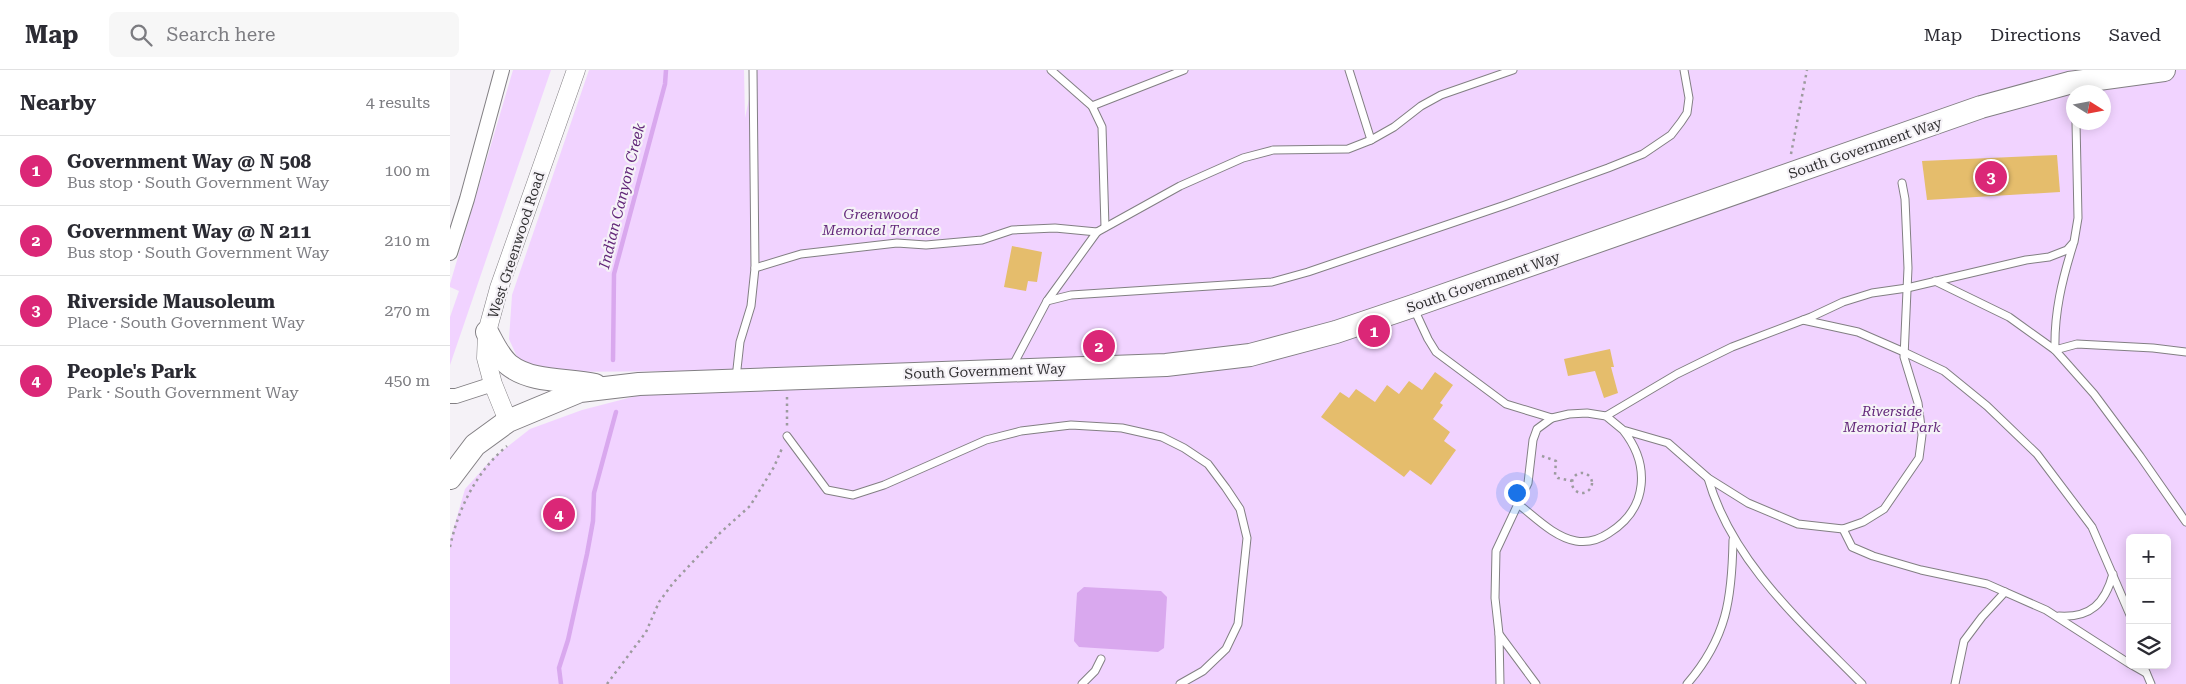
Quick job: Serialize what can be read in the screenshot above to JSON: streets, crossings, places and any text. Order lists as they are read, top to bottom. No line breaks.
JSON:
{"streets":{"main road":["South Government Way"],"street":["West Greenwood Road"]},"crossings":[["South Government Way","West Greenwood Road"]],"water":["Indian Canyon Creek"],"parks":["Greenwood Memorial Terrace","Riverside Memorial Park"],"north":"right","page":{"header":"Map","search":"Search here","nav":["Map","Directions","Saved"],"heading":["Nearby","4 results"],"list":[{"mark":"1","name":"Government Way @ N 508","note":"Bus stop · South Government Way","value":"100 m"},{"mark":"2","name":"Government Way @ N 211","note":"Bus stop · South Government Way","value":"210 m"},{"mark":"3","name":"Riverside Mausoleum","note":"Place · South Government Way","value":"270 m"},{"mark":"4","name":"People's Park","note":"Park · South Government Way","value":"450 m"}],"pins":["3","1","2","4"],"map_buttons":["+","−"]}}
